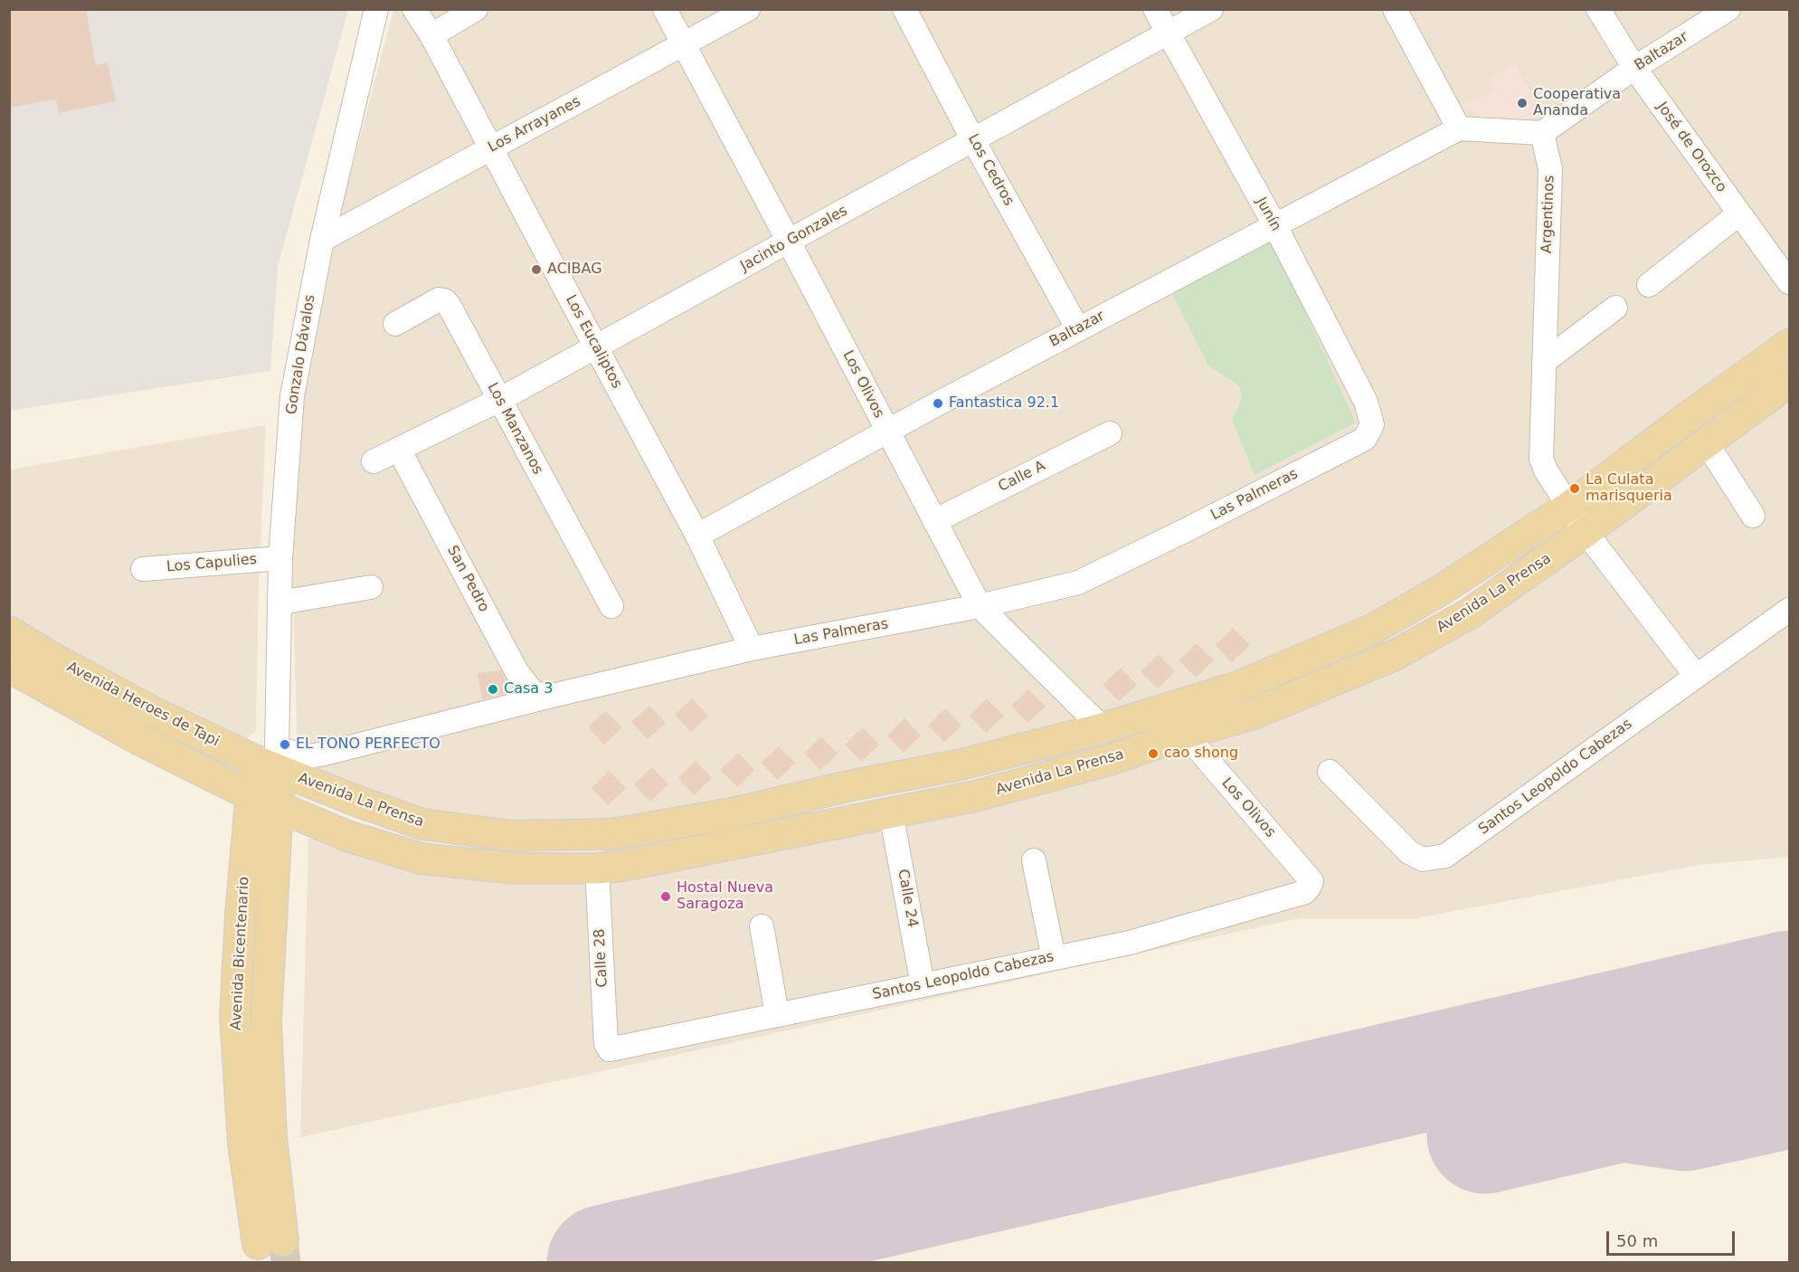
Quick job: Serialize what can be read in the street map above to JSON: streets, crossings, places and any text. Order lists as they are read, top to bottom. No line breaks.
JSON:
{"streets":{"main road":["Avenida La Prensa","Avenida Heroes de Tapi","Avenida Bicentenario"],"street":["Baltazar","Los Arrayanes","José de Orozco","Los Cedros","Junín","Argentinos","Jacinto Gonzales","Los Eucaliptos","Gonzalo Dávalos","Los Olivos","Los Manzanos","Calle A","Las Palmeras","Los Capulies","San Pedro","Santos Leopoldo Cabezas","Calle 24","Calle 28"]},"crossings":[["Baltazar","José de Orozco"],["Baltazar","Los Cedros"],["Baltazar","Junín"],["Baltazar","Argentinos"],["Baltazar","Los Eucaliptos"],["Baltazar","Los Olivos"],["Los Arrayanes","Los Eucaliptos"],["Los Arrayanes","Gonzalo Dávalos"],["Los Arrayanes","Los Olivos"],["Los Cedros","Jacinto Gonzales"],["Junín","Jacinto Gonzales"],["Junín","Las Palmeras"],["Argentinos","Avenida La Prensa"],["Jacinto Gonzales","Los Eucaliptos"],["Jacinto Gonzales","Los Olivos"],["Jacinto Gonzales","Los Manzanos"],["Jacinto Gonzales","San Pedro"],["Los Eucaliptos","Las Palmeras"],["Gonzalo Dávalos","Las Palmeras"],["Gonzalo Dávalos","Los Capulies"],["Gonzalo Dávalos","Avenida La Prensa"],["Gonzalo Dávalos","Avenida Heroes de Tapi"],["Gonzalo Dávalos","Avenida Bicentenario"],["Los Olivos","Calle A"],["Los Olivos","Las Palmeras"],["Los Olivos","Avenida La Prensa"],["Los Olivos","Santos Leopoldo Cabezas"],["Las Palmeras","San Pedro"],["Las Palmeras","Avenida La Prensa"],["Las Palmeras","Avenida Heroes de Tapi"],["Las Palmeras","Avenida Bicentenario"],["Avenida La Prensa","Avenida Heroes de Tapi"],["Avenida La Prensa","Calle 24"],["Avenida La Prensa","Avenida Bicentenario"],["Avenida La Prensa","Calle 28"],["Avenida Heroes de Tapi","Avenida Bicentenario"],["Santos Leopoldo Cabezas","Calle 24"],["Santos Leopoldo Cabezas","Calle 28"]],"places":["Cooperativa Ananda","ACIBAG","Fantastica 92.1","La Culata marisqueria","Casa 3","EL TONO PERFECTO","cao shong","Hostal Nueva Saragoza"],"scale_bar":"50 m"}
